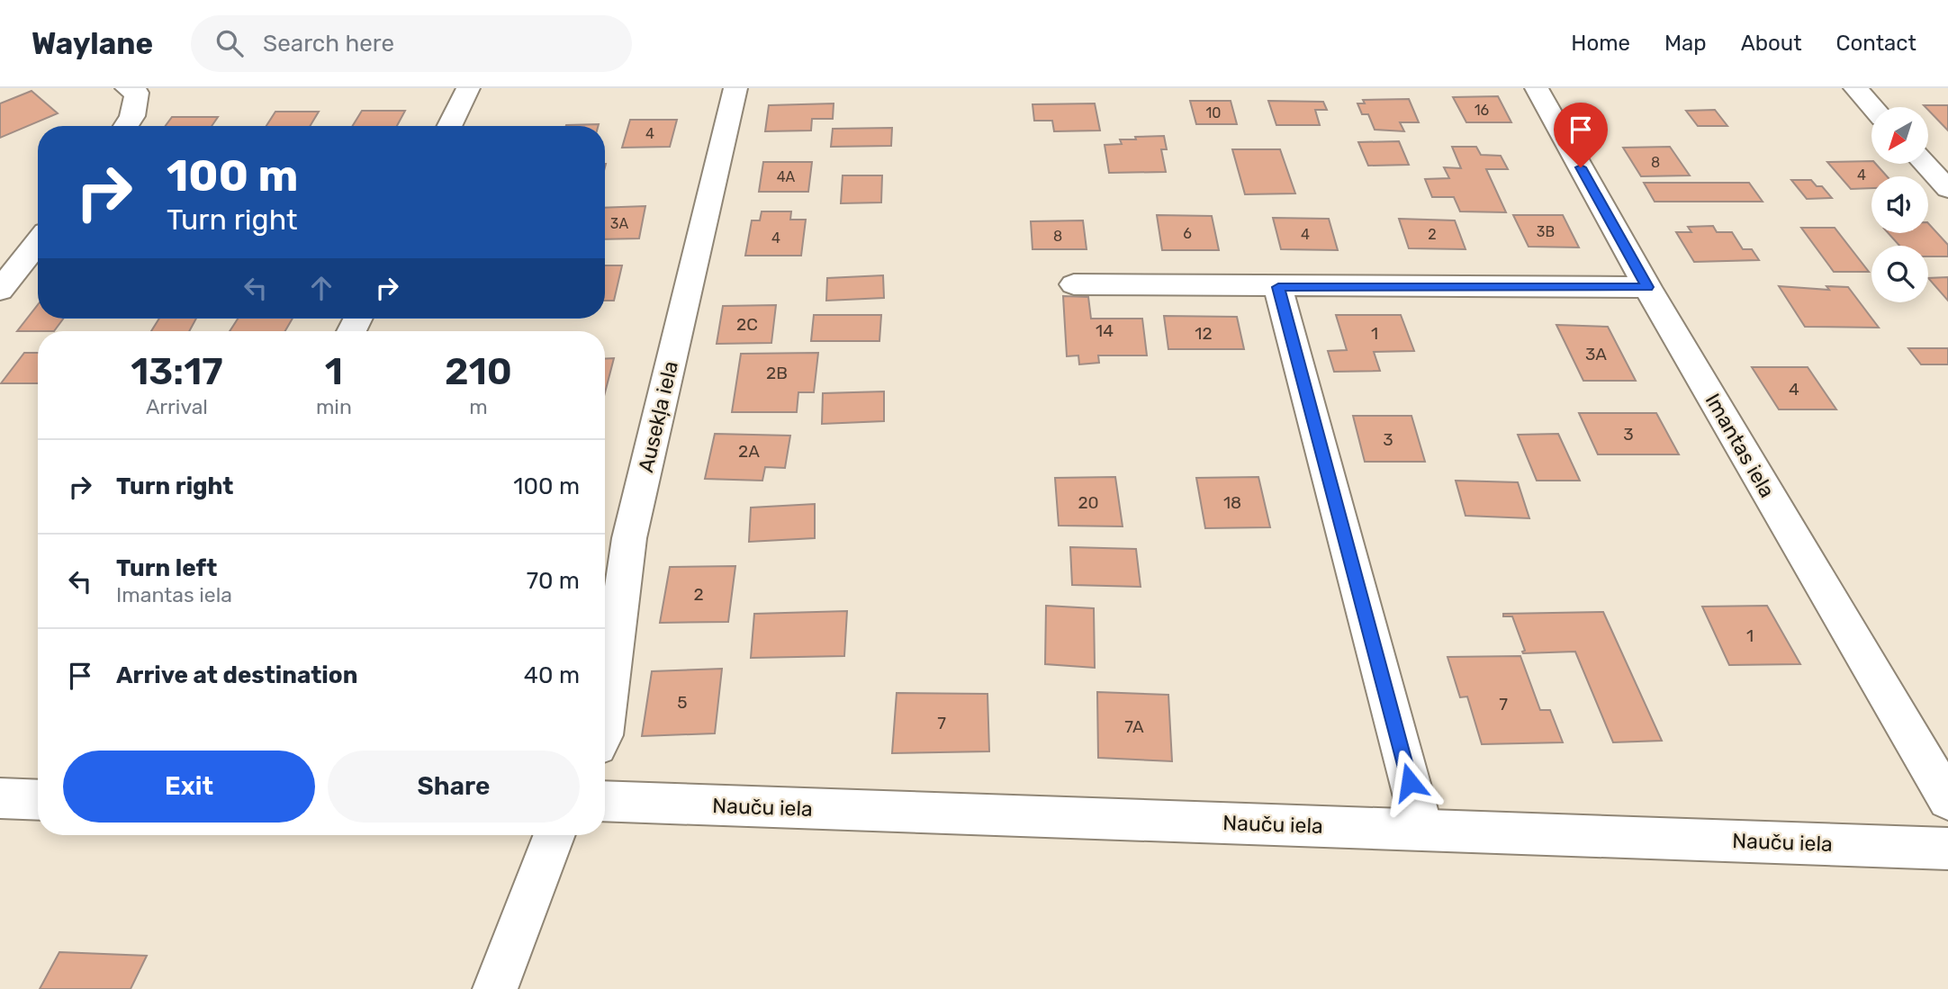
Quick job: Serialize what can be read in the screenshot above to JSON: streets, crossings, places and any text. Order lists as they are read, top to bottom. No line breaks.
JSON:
{"streets":{"street":["Ausekļa iela","Imantas iela","Nauču iela"]},"house_numbers":["16","10","4","8","4","4A","3A","3B","6","4","2","8","4","2C","14","12","1","3A","2B","4","3","3","2A","20","18","2","1","5","7","7","7A"],"north":"bottom left","page":{"header":"Waylane","search":"Search here","nav":["Home","Map","About","Contact"],"turn":["100 m","Turn right"],"eta":["13:17","Arrival","1","min","210","m"],"list":[{"name":"Turn right","value":"100 m"},{"name":"Turn left","note":"Imantas iela","value":"70 m"},{"name":"Arrive at destination","value":"40 m"}],"buttons":["Exit","Share"]}}
